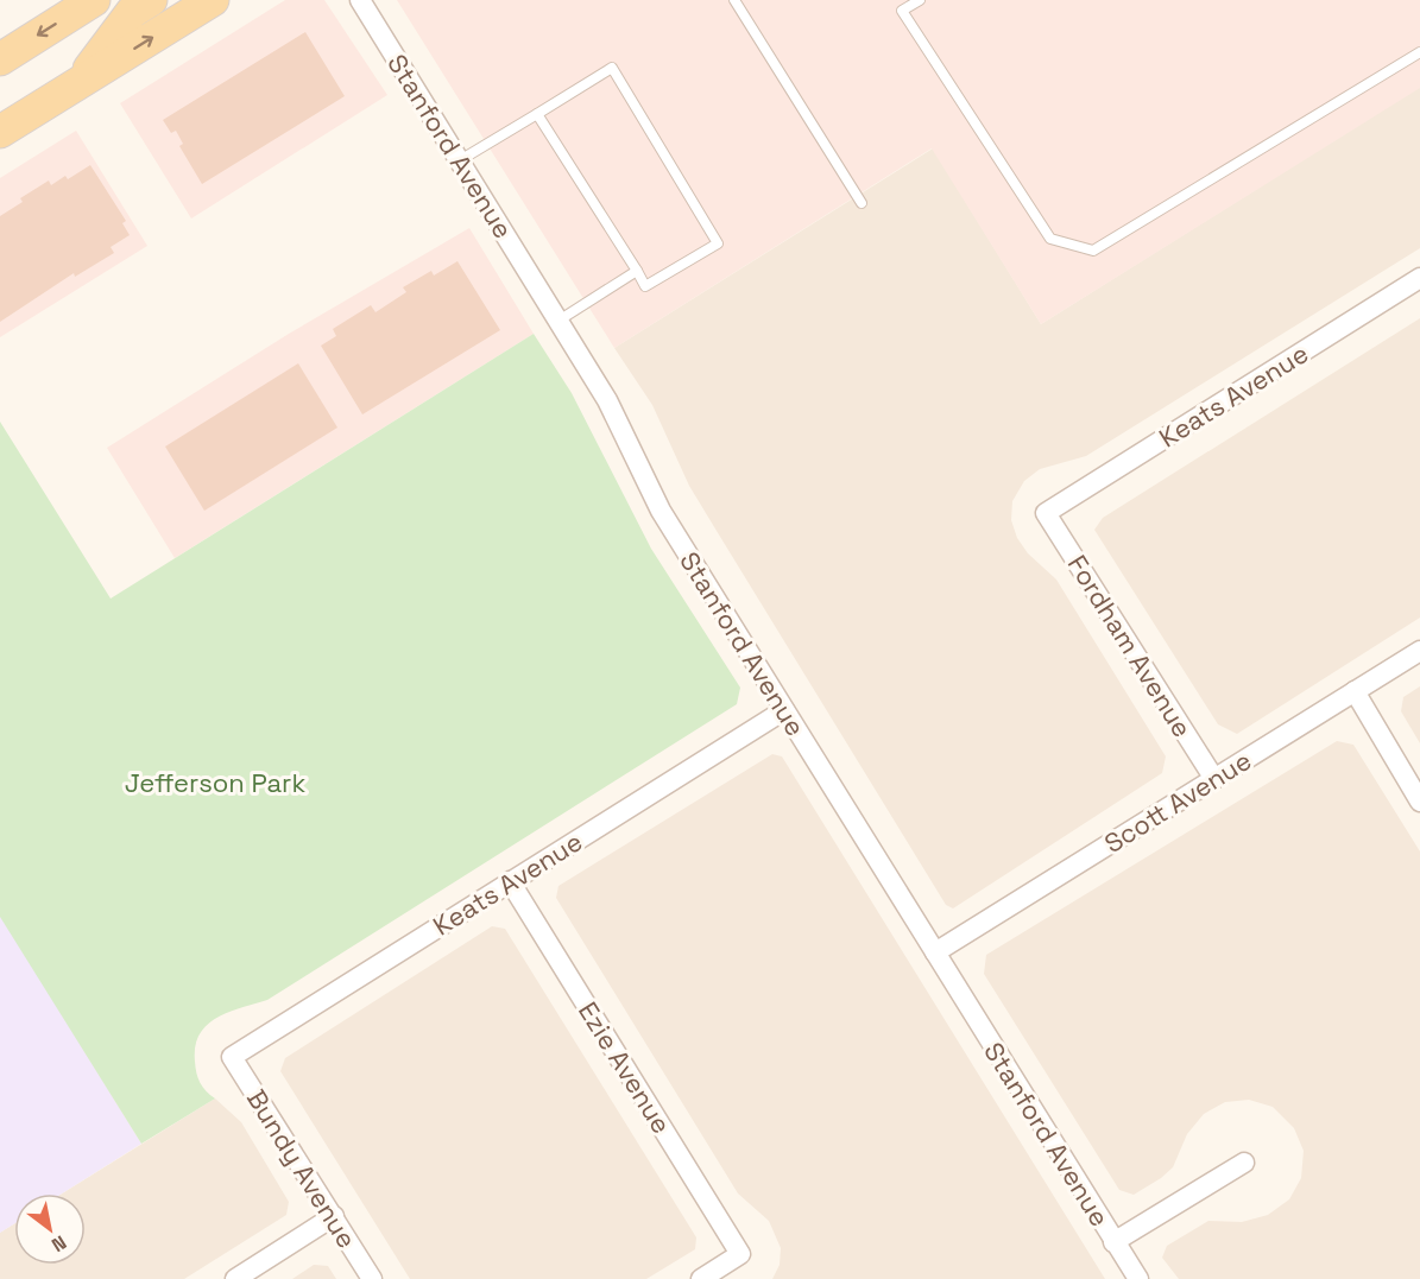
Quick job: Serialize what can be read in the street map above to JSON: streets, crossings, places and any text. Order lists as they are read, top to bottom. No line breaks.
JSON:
{"streets":{"street":["Stanford Avenue","Keats Avenue","Fordham Avenue","Scott Avenue","Ezie Avenue","Bundy Avenue"]},"crossings":[["Stanford Avenue","Keats Avenue"],["Stanford Avenue","Scott Avenue"],["Keats Avenue","Fordham Avenue"],["Keats Avenue","Ezie Avenue"],["Keats Avenue","Bundy Avenue"],["Fordham Avenue","Scott Avenue"]],"parks":["Jefferson Park"],"north":"bottom right"}
